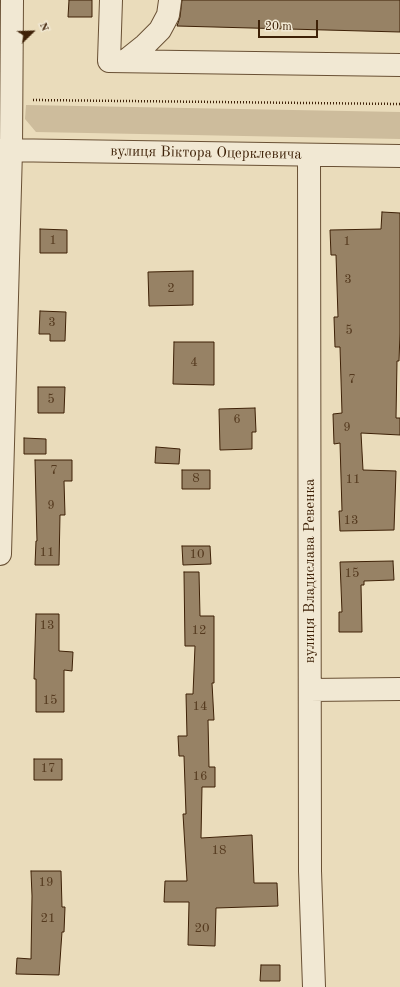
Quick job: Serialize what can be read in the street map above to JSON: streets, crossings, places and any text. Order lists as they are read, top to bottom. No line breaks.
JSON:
{"streets":{"street":["вулиця Віктора Оцерклевича","вулиця Владислава Ревенка"]},"crossings":[["вулиця Віктора Оцерклевича","вулиця Владислава Ревенка"]],"house_numbers":["1","1","3","2","3","5","4","7","5","6","9","7","8","11","9","13","11","10","15","13","12","15","14","17","16","18","19","21","20"],"scale_bar":"20 m","north":"top right"}
